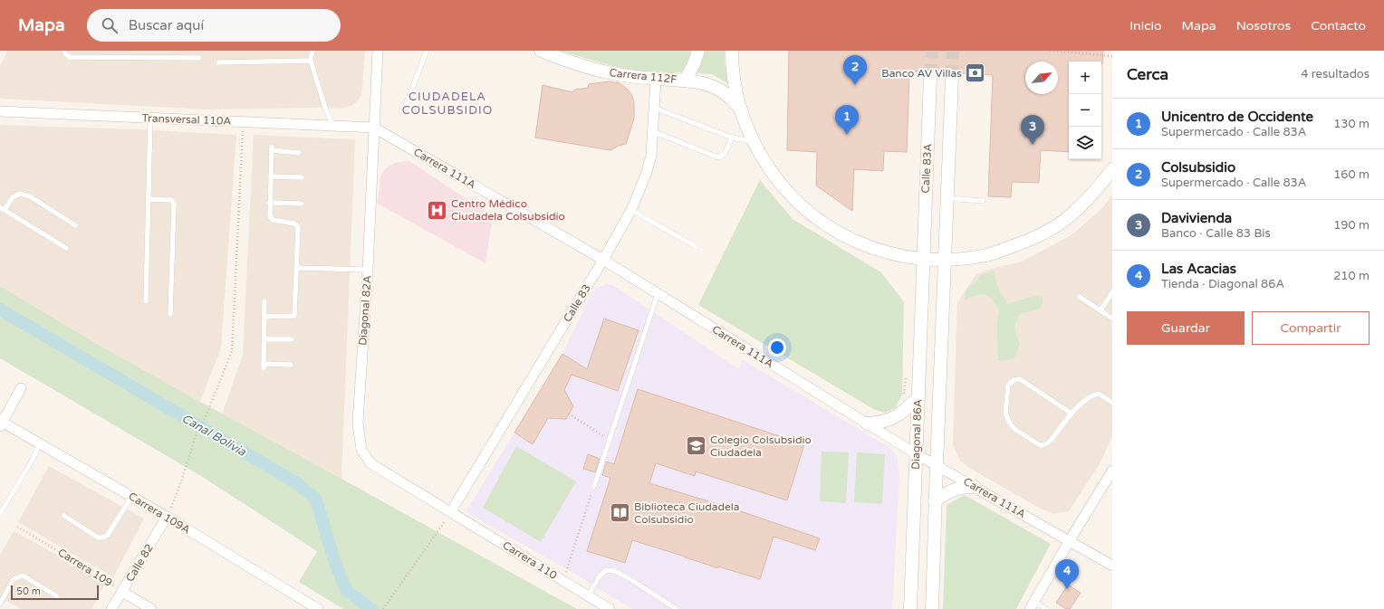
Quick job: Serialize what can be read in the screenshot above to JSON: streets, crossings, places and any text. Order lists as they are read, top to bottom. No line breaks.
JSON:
{"streets":{"street":["Carrera 112F","Transversal 110A","Carrera 111A","Calle 83A","Calle 83","Diagonal 82A","Diagonal 86A","Carrera 109A","Carrera 110","Calle 82","Carrera 109"]},"crossings":[["Carrera 112F","Calle 83"],["Transversal 110A","Carrera 111A"],["Transversal 110A","Diagonal 82A"],["Carrera 111A","Calle 83"],["Carrera 111A","Diagonal 82A"],["Carrera 111A","Diagonal 86A"],["Calle 83A","Diagonal 86A"],["Calle 83","Diagonal 82A"],["Calle 83","Carrera 110"],["Diagonal 82A","Carrera 110"],["Carrera 109A","Calle 82"],["Calle 82","Carrera 109"]],"districts":["CIUDADELA COLSUBSIDIO"],"water":["Canal Bolivia"],"places":{"bank":["Banco AV Villas"],"hospital":["Centro Médico Ciudadela Colsubsidio"],"school or university":["Colegio Colsubsidio Ciudadela"],"library":["Biblioteca Ciudadela Colsubsidio"]},"scale_bar":"50 m","north":"top right","page":{"header":"Mapa","search":"Buscar aquí","nav":["Inicio","Mapa","Nosotros","Contacto"],"heading":["Cerca","4 resultados"],"pins":["2","1","3","4"],"map_buttons":["+","−"],"list":[{"mark":"1","name":"Unicentro de Occidente","note":"Supermercado · Calle 83A","value":"130 m"},{"mark":"2","name":"Colsubsidio","note":"Supermercado · Calle 83A","value":"160 m"},{"mark":"3","name":"Davivienda","note":"Banco · Calle 83 Bis","value":"190 m"},{"mark":"4","name":"Las Acacias","note":"Tienda · Diagonal 86A","value":"210 m"}],"buttons":["Guardar","Compartir"],"scale":"50 m"}}
